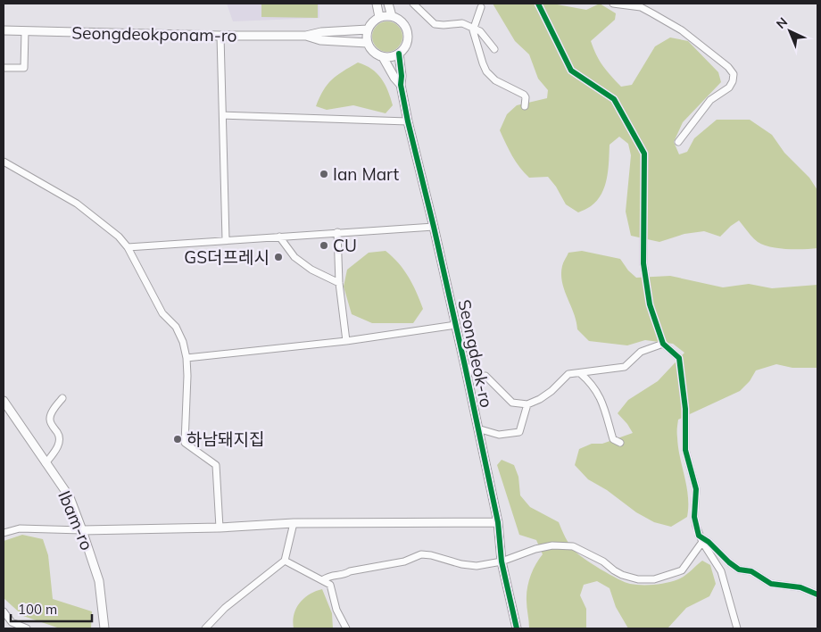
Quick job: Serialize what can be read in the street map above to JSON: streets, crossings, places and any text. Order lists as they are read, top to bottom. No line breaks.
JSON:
{"streets":{"street":["Seongdeokponam-ro","Seongdeok-ro","Ibam-ro"]},"places":["Ian Mart","CU","GS더프레시","하남돼지집"],"scale_bar":"100 m","north":"top left"}
